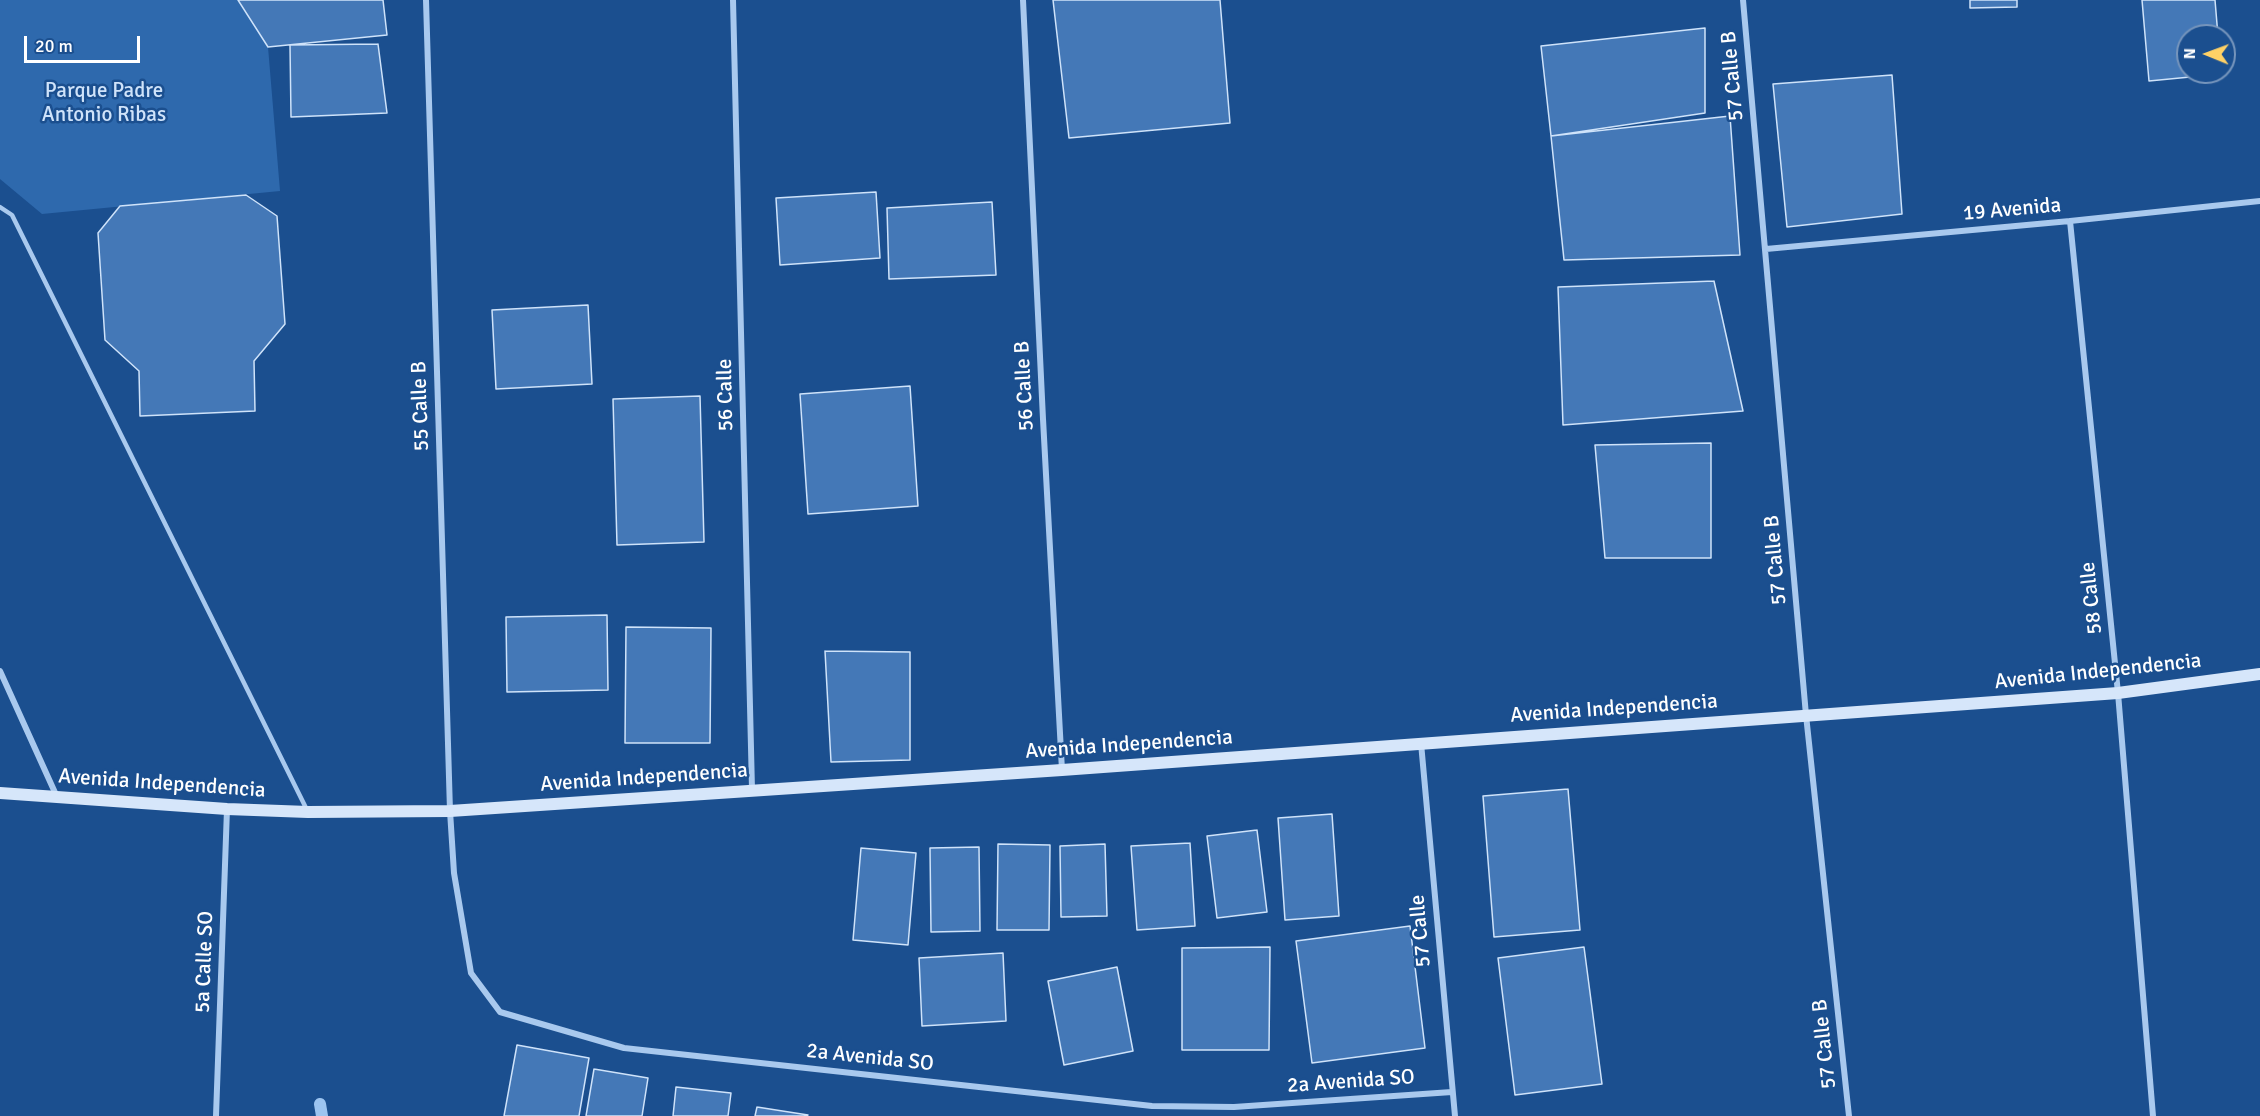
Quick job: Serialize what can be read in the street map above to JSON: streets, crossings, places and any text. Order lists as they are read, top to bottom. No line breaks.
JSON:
{"streets":{"street":["57 Calle B","19 Avenida","56 Calle B","56 Calle","55 Calle B","58 Calle","Avenida Independencia","57 Calle","5a Calle SO","2a Avenida SO"]},"crossings":[["57 Calle B","19 Avenida"],["57 Calle B","Avenida Independencia"],["19 Avenida","58 Calle"],["56 Calle B","Avenida Independencia"],["56 Calle","Avenida Independencia"],["55 Calle B","Avenida Independencia"],["55 Calle B","2a Avenida SO"],["58 Calle","Avenida Independencia"],["Avenida Independencia","57 Calle"],["Avenida Independencia","5a Calle SO"],["Avenida Independencia","2a Avenida SO"],["57 Calle","2a Avenida SO"]],"parks":["Parque Padre Antonio Ribas"],"scale_bar":"20 m","north":"left"}
